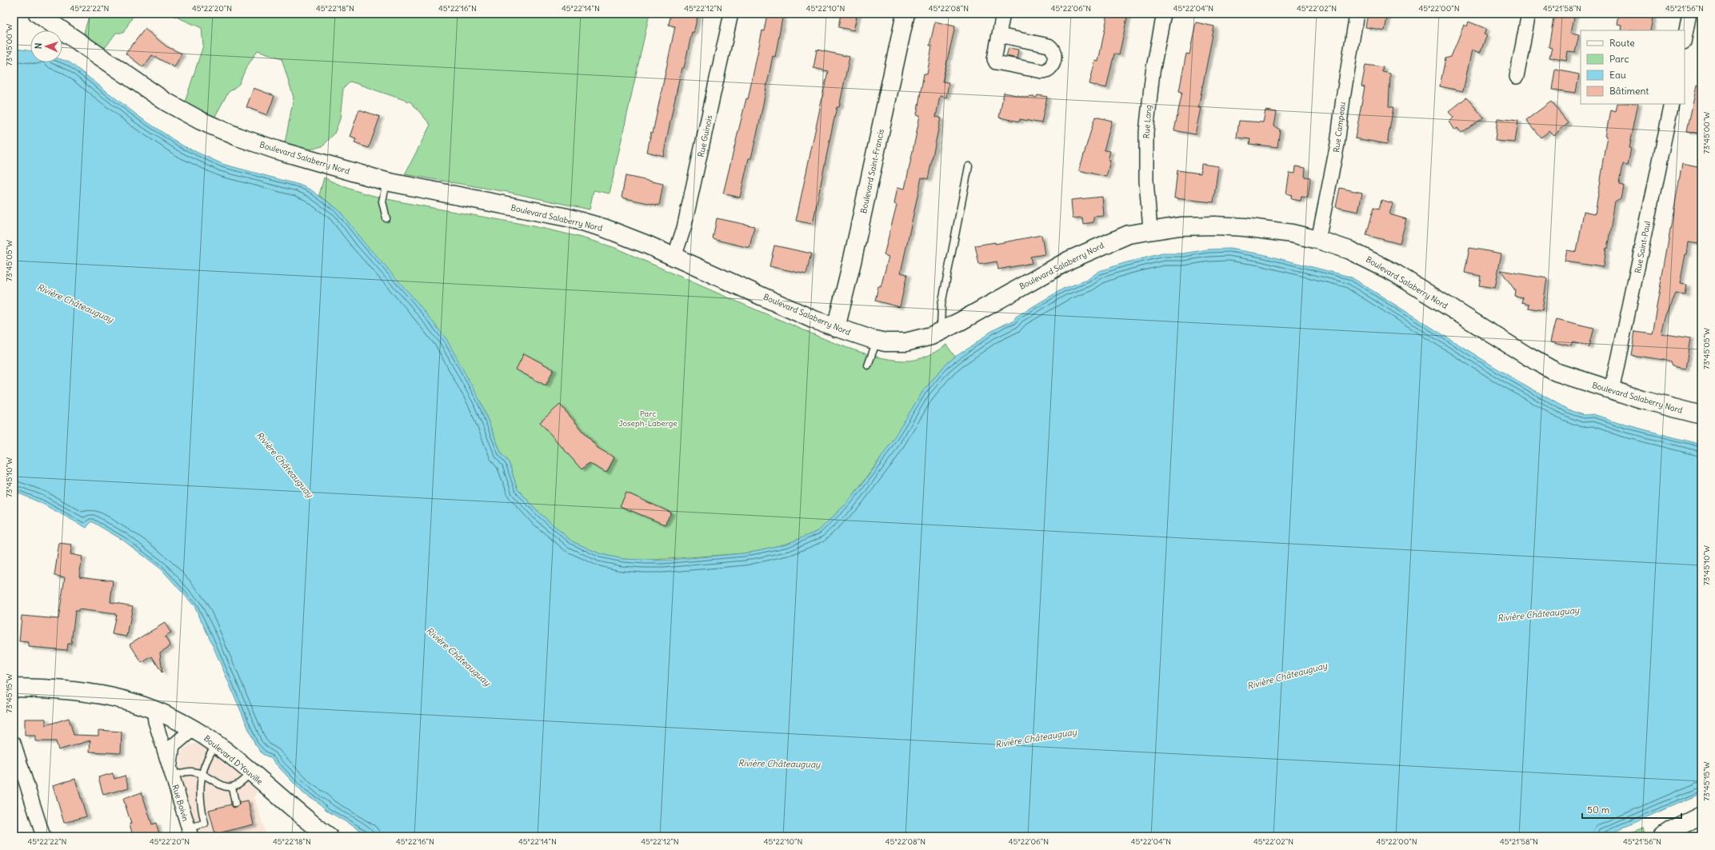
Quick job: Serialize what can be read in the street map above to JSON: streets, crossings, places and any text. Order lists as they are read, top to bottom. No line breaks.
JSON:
{"streets":{"street":["Rue Lang","Rue Campeau","Rue Guinois","Boulevard Salaberry Nord","Boulevard Saint-Francis","Rue Saint-Paul","Boulevard D'Youville","Rue Boivin"]},"crossings":[["Rue Lang","Boulevard Salaberry Nord"],["Rue Campeau","Boulevard Salaberry Nord"],["Rue Guinois","Boulevard Salaberry Nord"],["Boulevard Salaberry Nord","Boulevard Saint-Francis"],["Boulevard Salaberry Nord","Rue Saint-Paul"],["Boulevard D'Youville","Rue Boivin"]],"water":["Rivière Châteauguay"],"parks":["Parc Joseph-Laberge"],"legend":["Route","Parc","Eau","Bâtiment"],"scale_bar":"50 m","north":"left","coordinates":["45°22'22\"N","45°22'20\"N","45°22'18\"N","45°22'16\"N","45°22'14\"N","45°22'12\"N","45°22'10\"N","45°22'08\"N","45°22'06\"N","45°22'04\"N","45°22'02\"N","45°22'00\"N","45°21'58\"N","45°21'56\"N","73°45'00\"W","73°45'05\"W","73°45'10\"W","73°45'15\"W"]}
